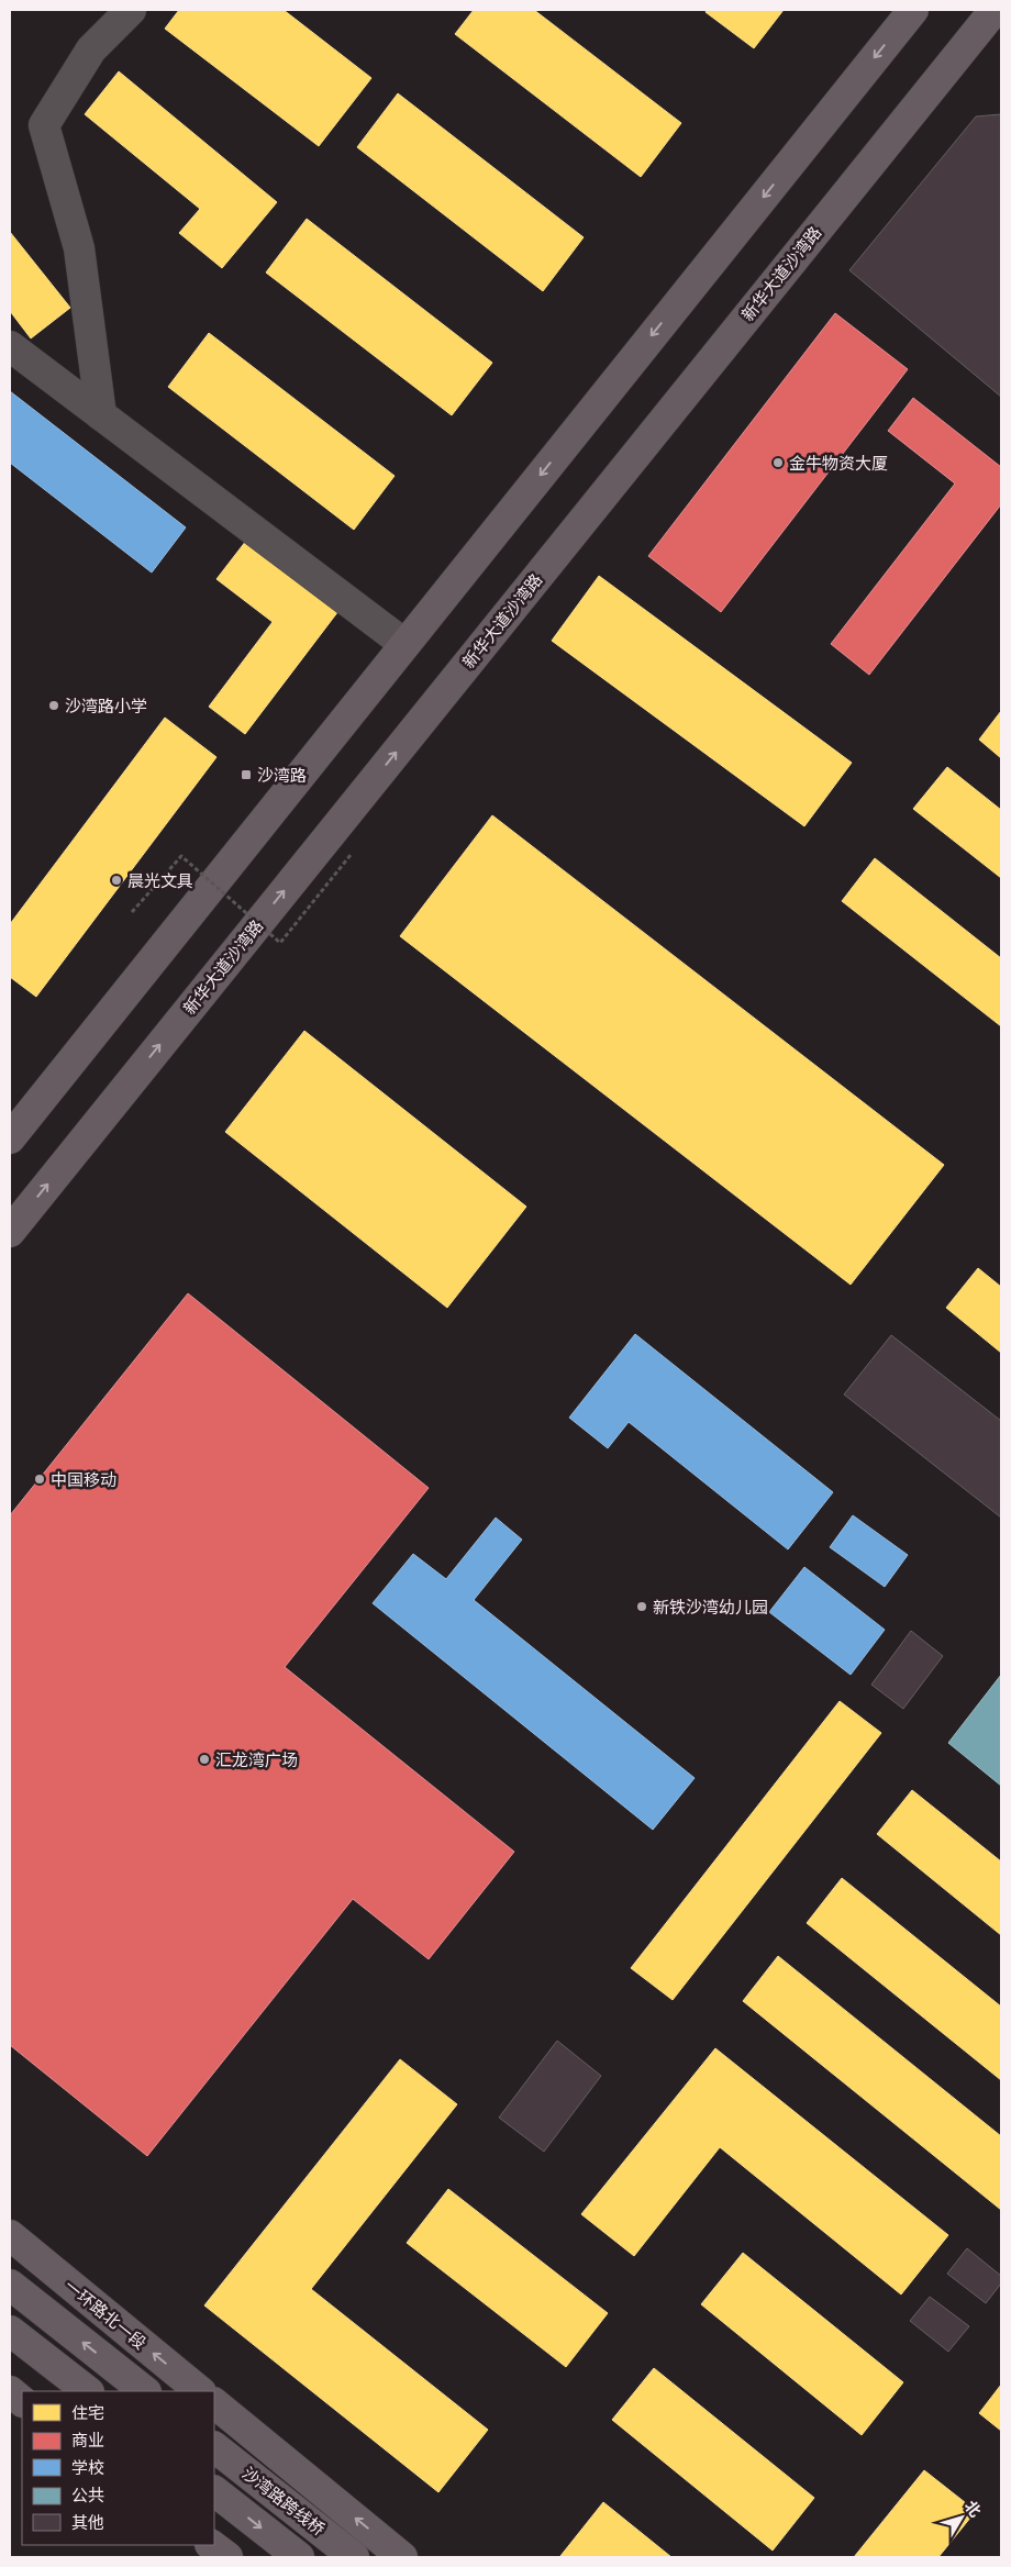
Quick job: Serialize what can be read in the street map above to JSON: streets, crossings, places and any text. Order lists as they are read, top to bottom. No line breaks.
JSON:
{"streets":{"main road":["新华大道沙湾路","一环路北一段","沙湾路跨线桥"]},"places":{"other":["金牛物资大厦","沙湾路小学","晨光文具","中国移动","新铁沙湾幼儿园","汇龙湾广场"],"transit":["沙湾路"]},"legend":["住宅","商业","学校","公共","其他"],"north":"top right"}
